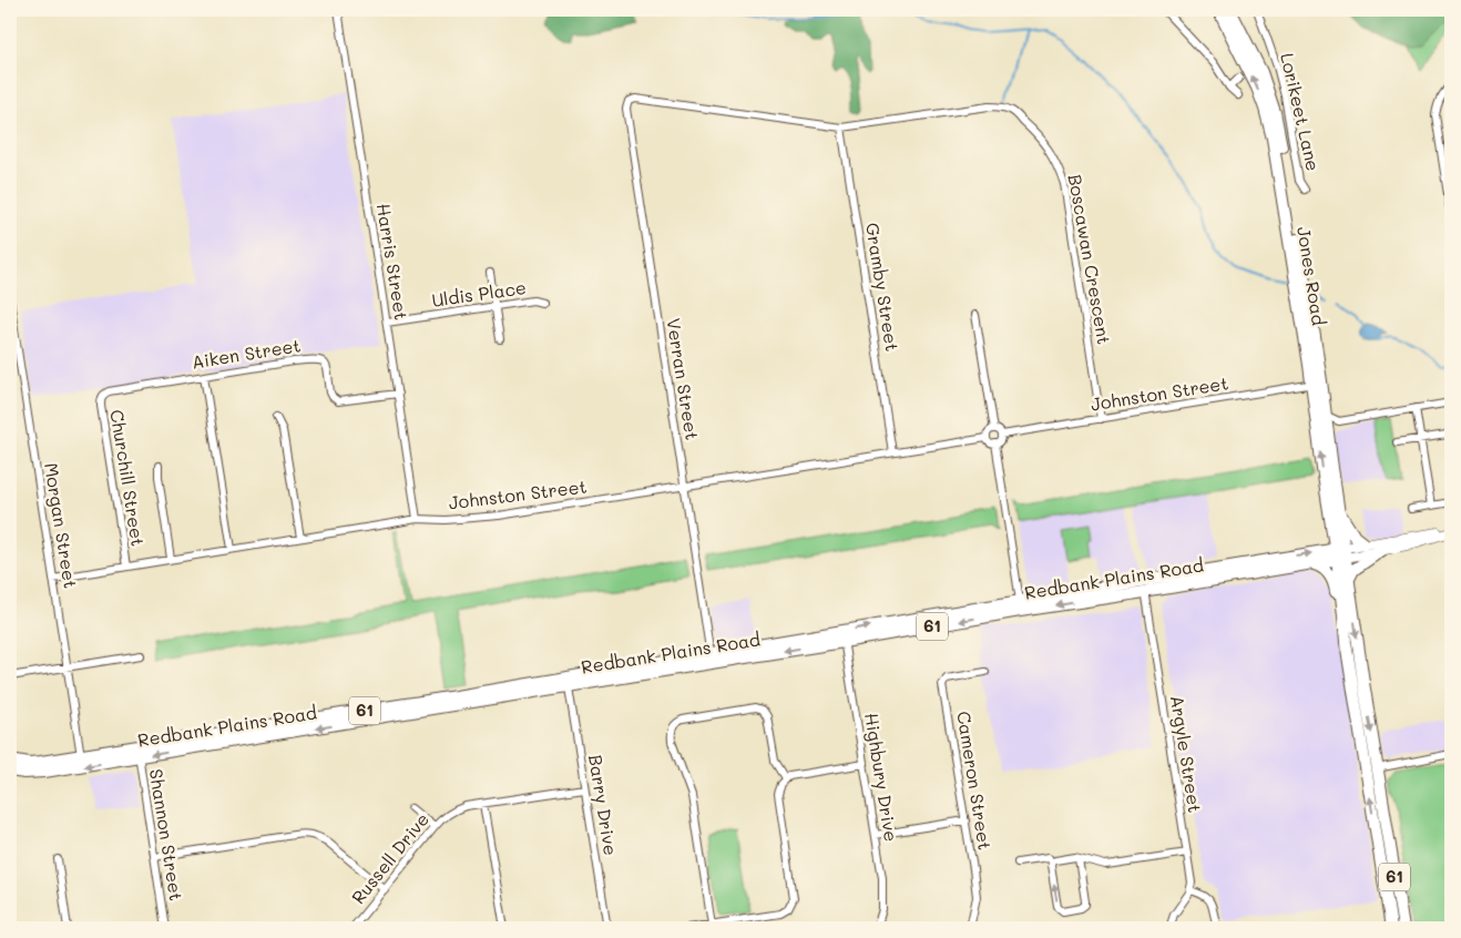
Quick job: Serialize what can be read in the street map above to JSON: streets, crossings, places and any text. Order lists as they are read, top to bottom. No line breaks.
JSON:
{"streets":{"main road":["Jones Road","Redbank Plains Road","61"],"street":["Lorikeet Lane","Boscawan Crescent","Harris Street","Gramby Street","Uldis Place","Aiken Street","Verran Street","Johnston Street","Churchill Street","Morgan Street","Argyle Street","Highbury Drive","Cameron Street","Barry Drive","Shannon Street","Russell Drive"]},"crossings":[["Boscawan Crescent","Gramby Street"],["Boscawan Crescent","Verran Street"],["Boscawan Crescent","Johnston Street"],["Harris Street","Uldis Place"],["Harris Street","Aiken Street"],["Harris Street","Johnston Street"],["Jones Road","Johnston Street"],["Jones Road","Redbank Plains Road"],["Jones Road","61"],["Gramby Street","Johnston Street"],["Aiken Street","Churchill Street"],["Verran Street","Johnston Street"],["Verran Street","Redbank Plains Road"],["Johnston Street","Churchill Street"],["Johnston Street","Morgan Street"],["Morgan Street","Redbank Plains Road"],["Redbank Plains Road","61"],["Redbank Plains Road","Argyle Street"],["Redbank Plains Road","Highbury Drive"],["Redbank Plains Road","Barry Drive"],["Redbank Plains Road","Shannon Street"],["Barry Drive","Russell Drive"]]}
